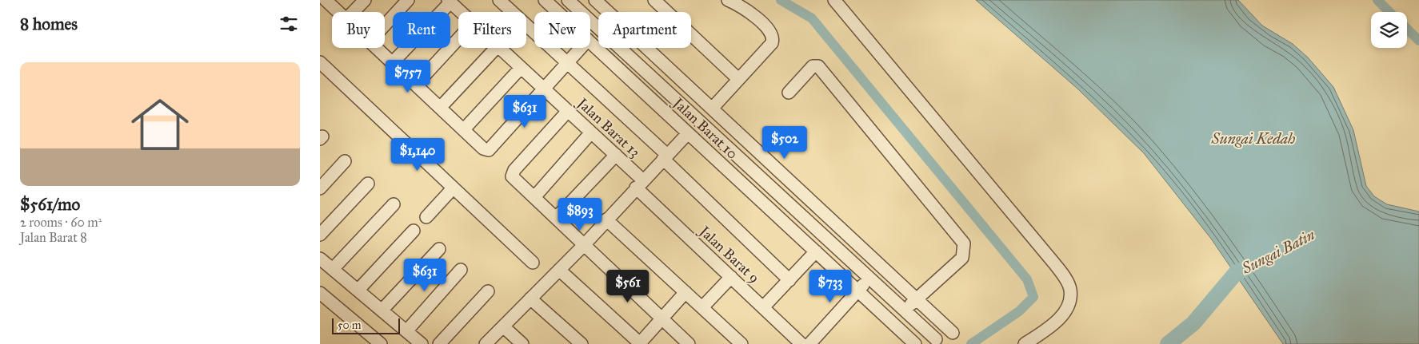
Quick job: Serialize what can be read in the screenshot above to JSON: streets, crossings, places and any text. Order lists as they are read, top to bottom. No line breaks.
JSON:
{"streets":{"street":["Jalan Barat 13","Jalan Barat 10","Jalan Barat 9"]},"crossings":[["Jalan Barat 13","Jalan Barat 9"]],"water":["Sungai Kedah","Sungai Batin"],"scale_bar":"50 m","page":{"heading":"8 homes","chip":["Buy","Rent","Filters","New","Apartment"],"list":[{"name":"$561/mo","note":"2 rooms · 60 m² · Jalan Barat 8"}],"price":["$757","$631","$502","$1,140","$893","$631","$561","$733"],"scale":"50 m"}}
